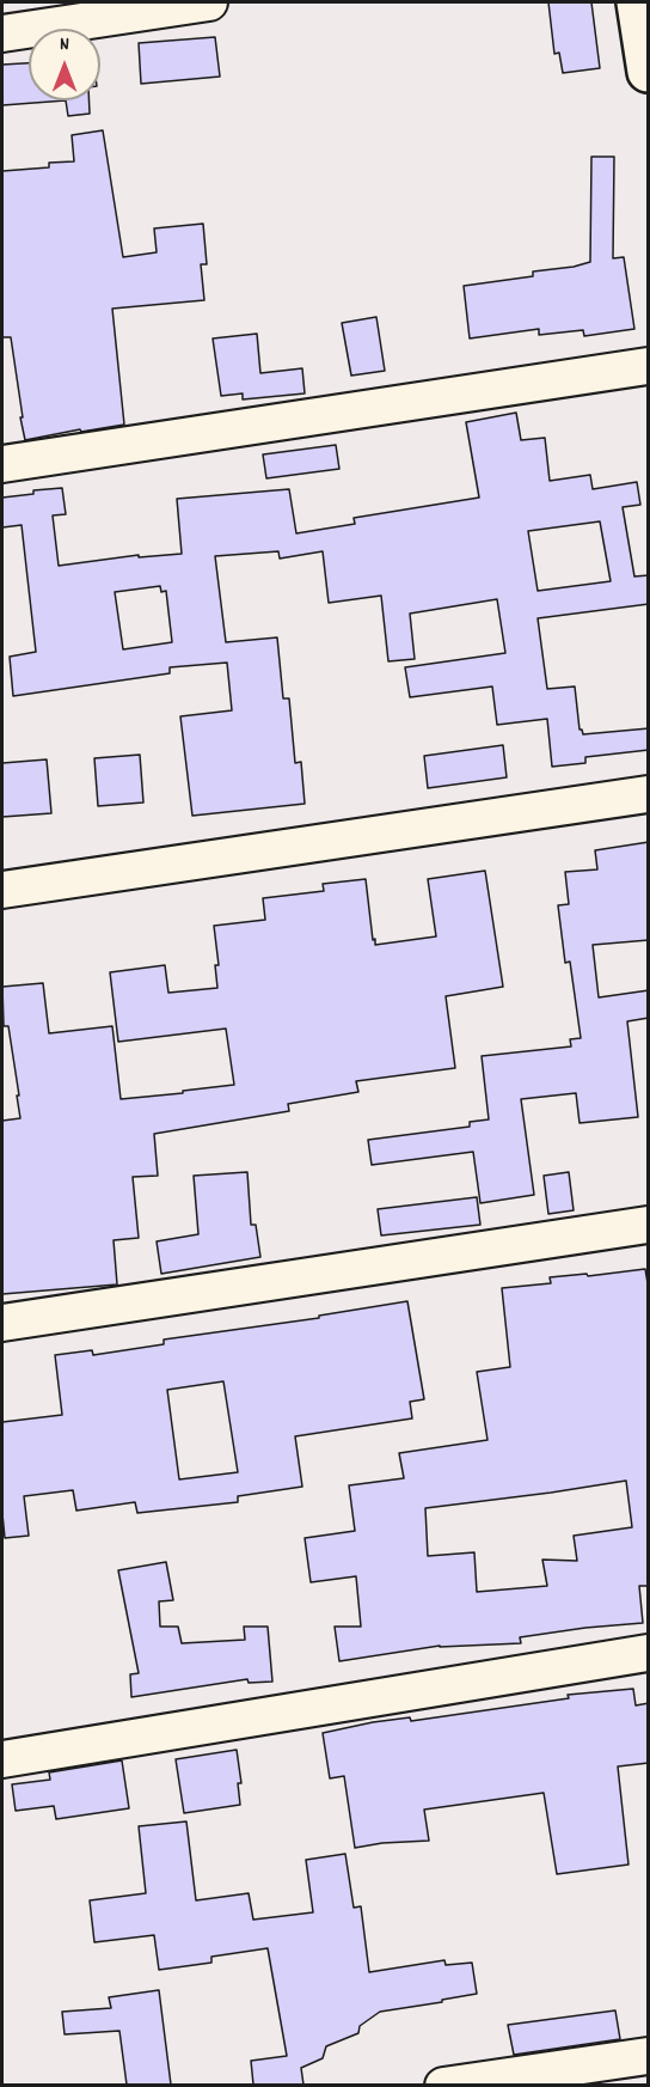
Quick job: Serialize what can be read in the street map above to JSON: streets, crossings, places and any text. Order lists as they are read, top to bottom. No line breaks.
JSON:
{"north":"top"}
